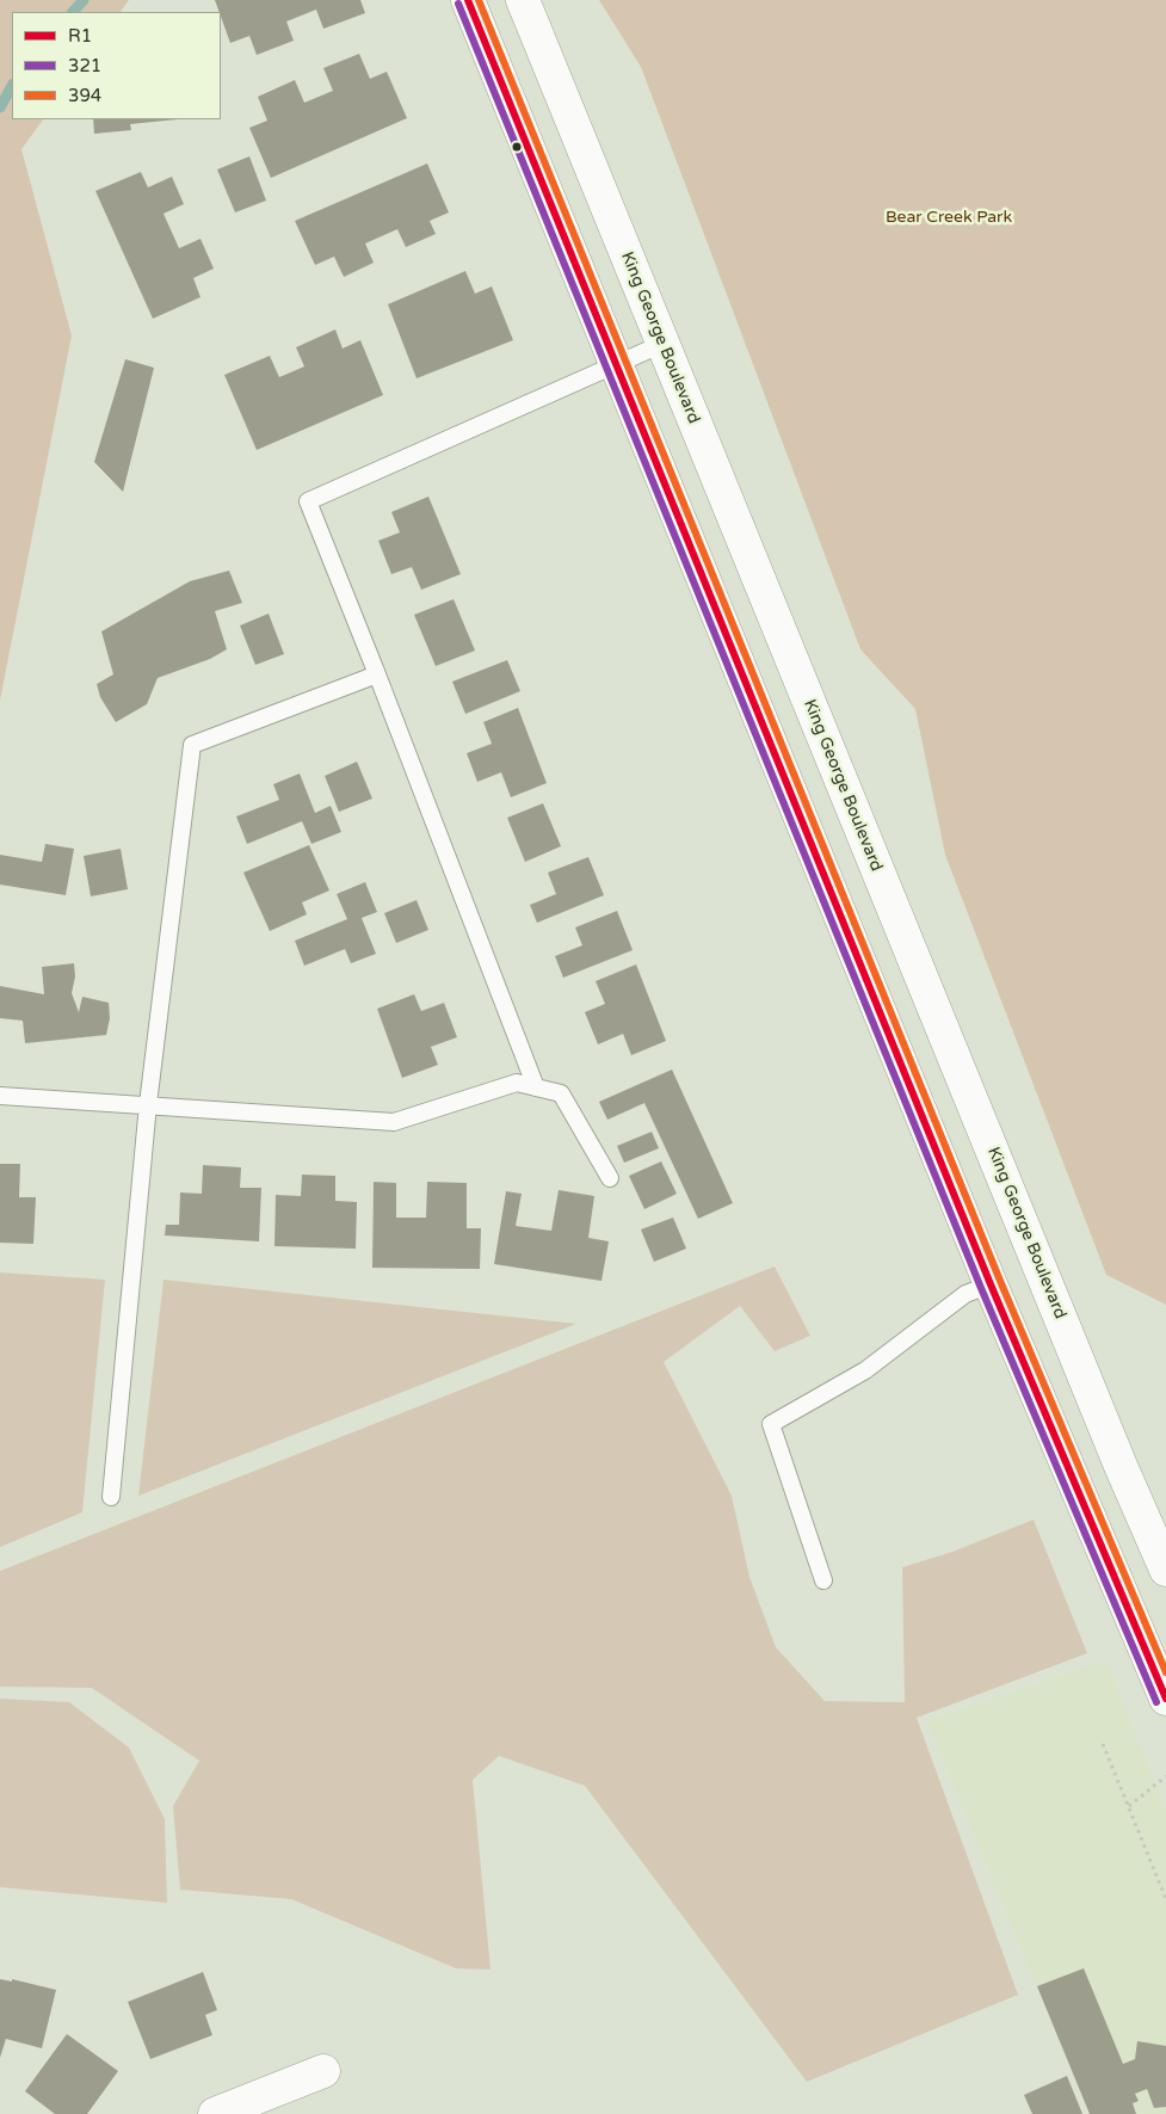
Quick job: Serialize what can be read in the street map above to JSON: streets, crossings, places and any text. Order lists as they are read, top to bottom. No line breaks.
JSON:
{"streets":{"main road":["King George Boulevard"]},"parks":["Bear Creek Park"],"lines":["transit line R1","transit line 394","transit line 321"],"legend":["R1","321","394"]}
